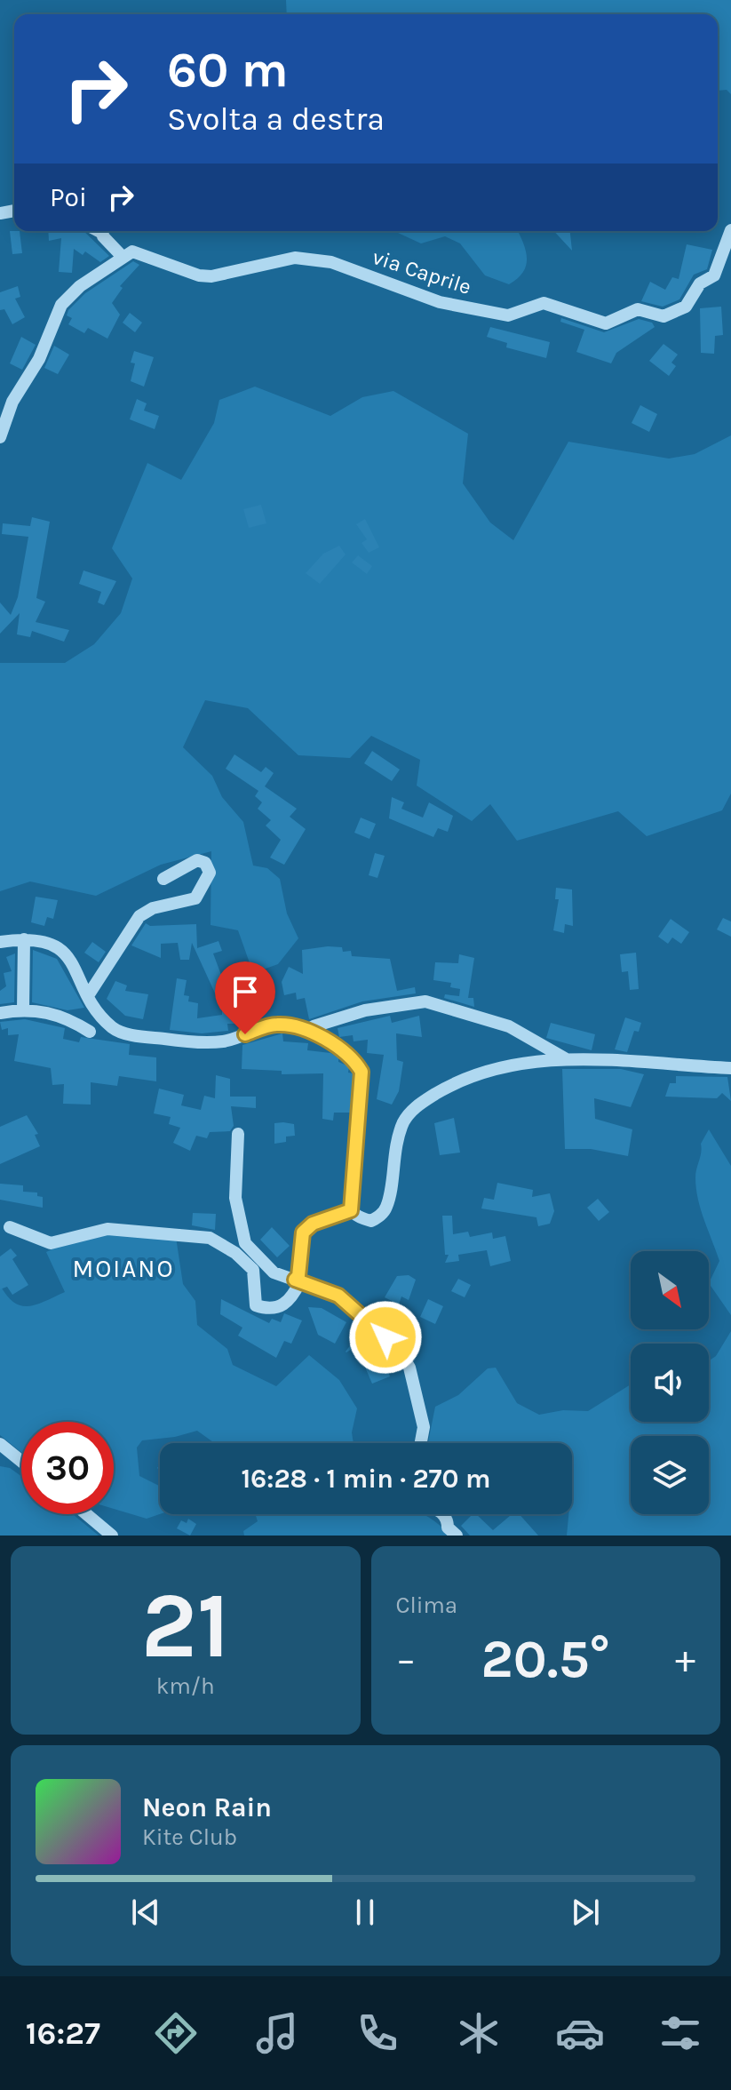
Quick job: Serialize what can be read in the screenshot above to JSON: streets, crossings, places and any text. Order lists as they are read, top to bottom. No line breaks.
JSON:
{"streets":{"street":["via Caprile"]},"districts":["MOIANO"],"north":"bottom right","page":{"turn":["60 m","Svolta a destra"],"then":"Poi","limit":"30","trip":"16:28 · 1 min · 270 m","tile":[["21","km/h"],"Clima"],"heat":["−","20.5°","+"],"song":["Neon Rain","Kite Club"],"tabs":"16:27"}}
